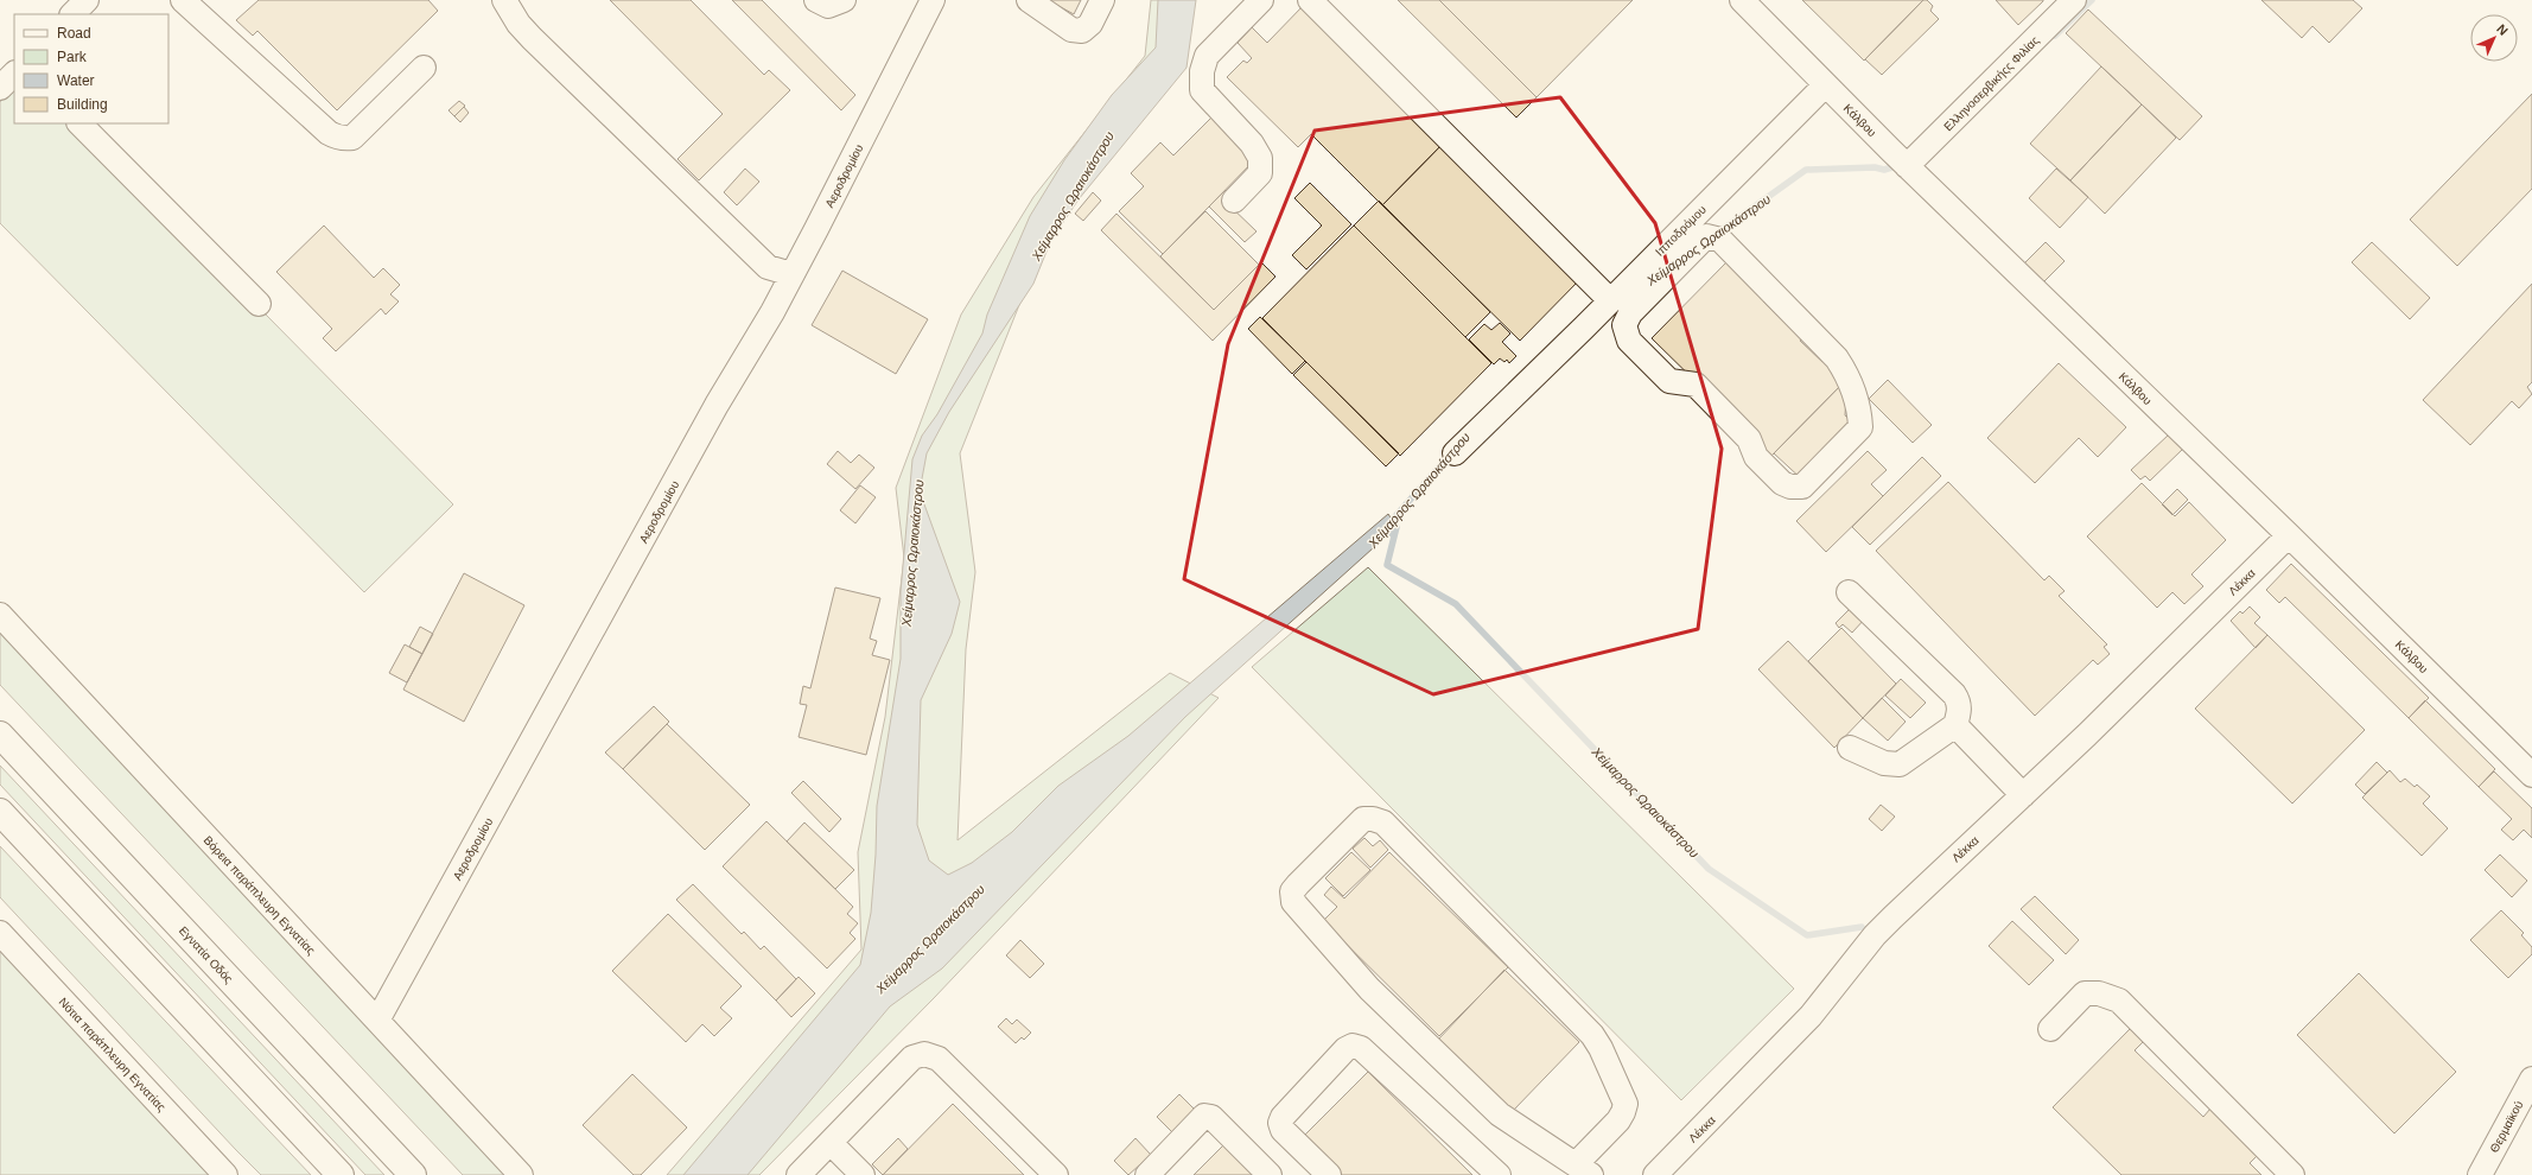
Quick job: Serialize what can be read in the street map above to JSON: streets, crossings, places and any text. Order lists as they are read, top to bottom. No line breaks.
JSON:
{"streets":{"highway":["Εγνατία Οδός"],"street":["Ελληνοσερβικήςς Φιλίας","Κάλβου","Αεροδρομίου","Ιπποδρόμου","Λέκκα","Βόρεια παράπλευρη Εγνατίας","Νότια παράπλευρη Εγνατίας","Θερμαϊκού"]},"crossings":[["Ελληνοσερβικήςς Φιλίας","Κάλβου"],["Κάλβου","Ιπποδρόμου"],["Κάλβου","Λέκκα"],["Αεροδρομίου","Βόρεια παράπλευρη Εγνατίας"]],"water":["Χείμαρρος Ωραιοκάστρου"],"legend":["Road","Park","Water","Building"],"north":"top right"}
